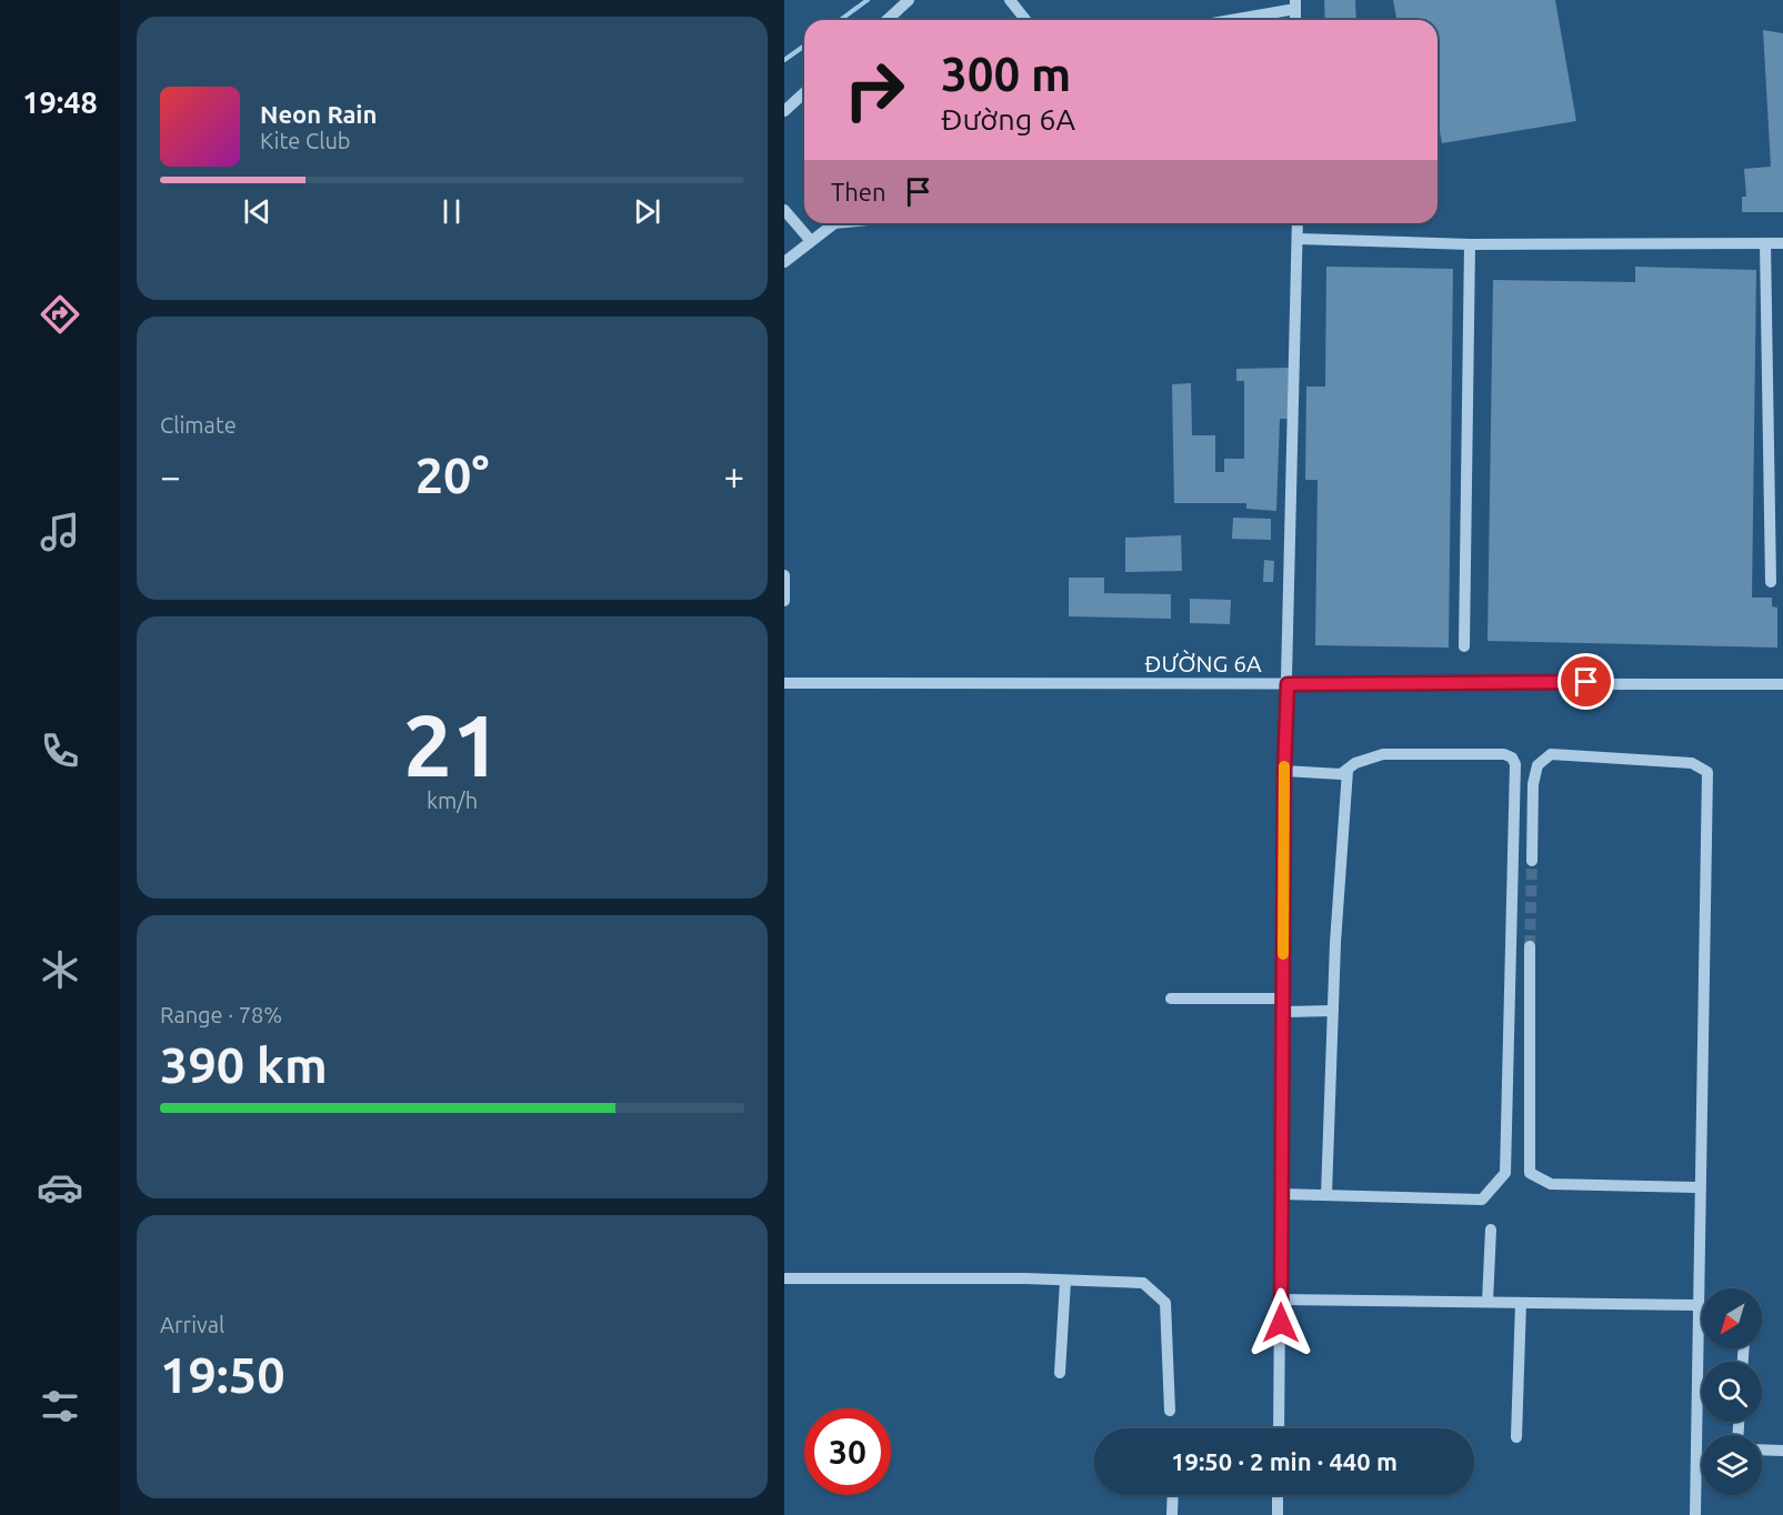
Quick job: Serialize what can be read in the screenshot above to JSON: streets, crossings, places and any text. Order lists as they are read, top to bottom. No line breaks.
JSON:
{"streets":{"street":["ĐƯỜNG 6A"]},"north":"bottom left","page":{"tabs":"19:48","turn":["300 m","Đường 6A"],"song":["Neon Rain","Kite Club"],"then":"Then","tile":["Climate",["21","km/h"],["Range · 78%","390 km"],["Arrival","19:50"]],"heat":["−","20°","+"],"limit":"30","trip":"19:50 · 2 min · 440 m"}}
